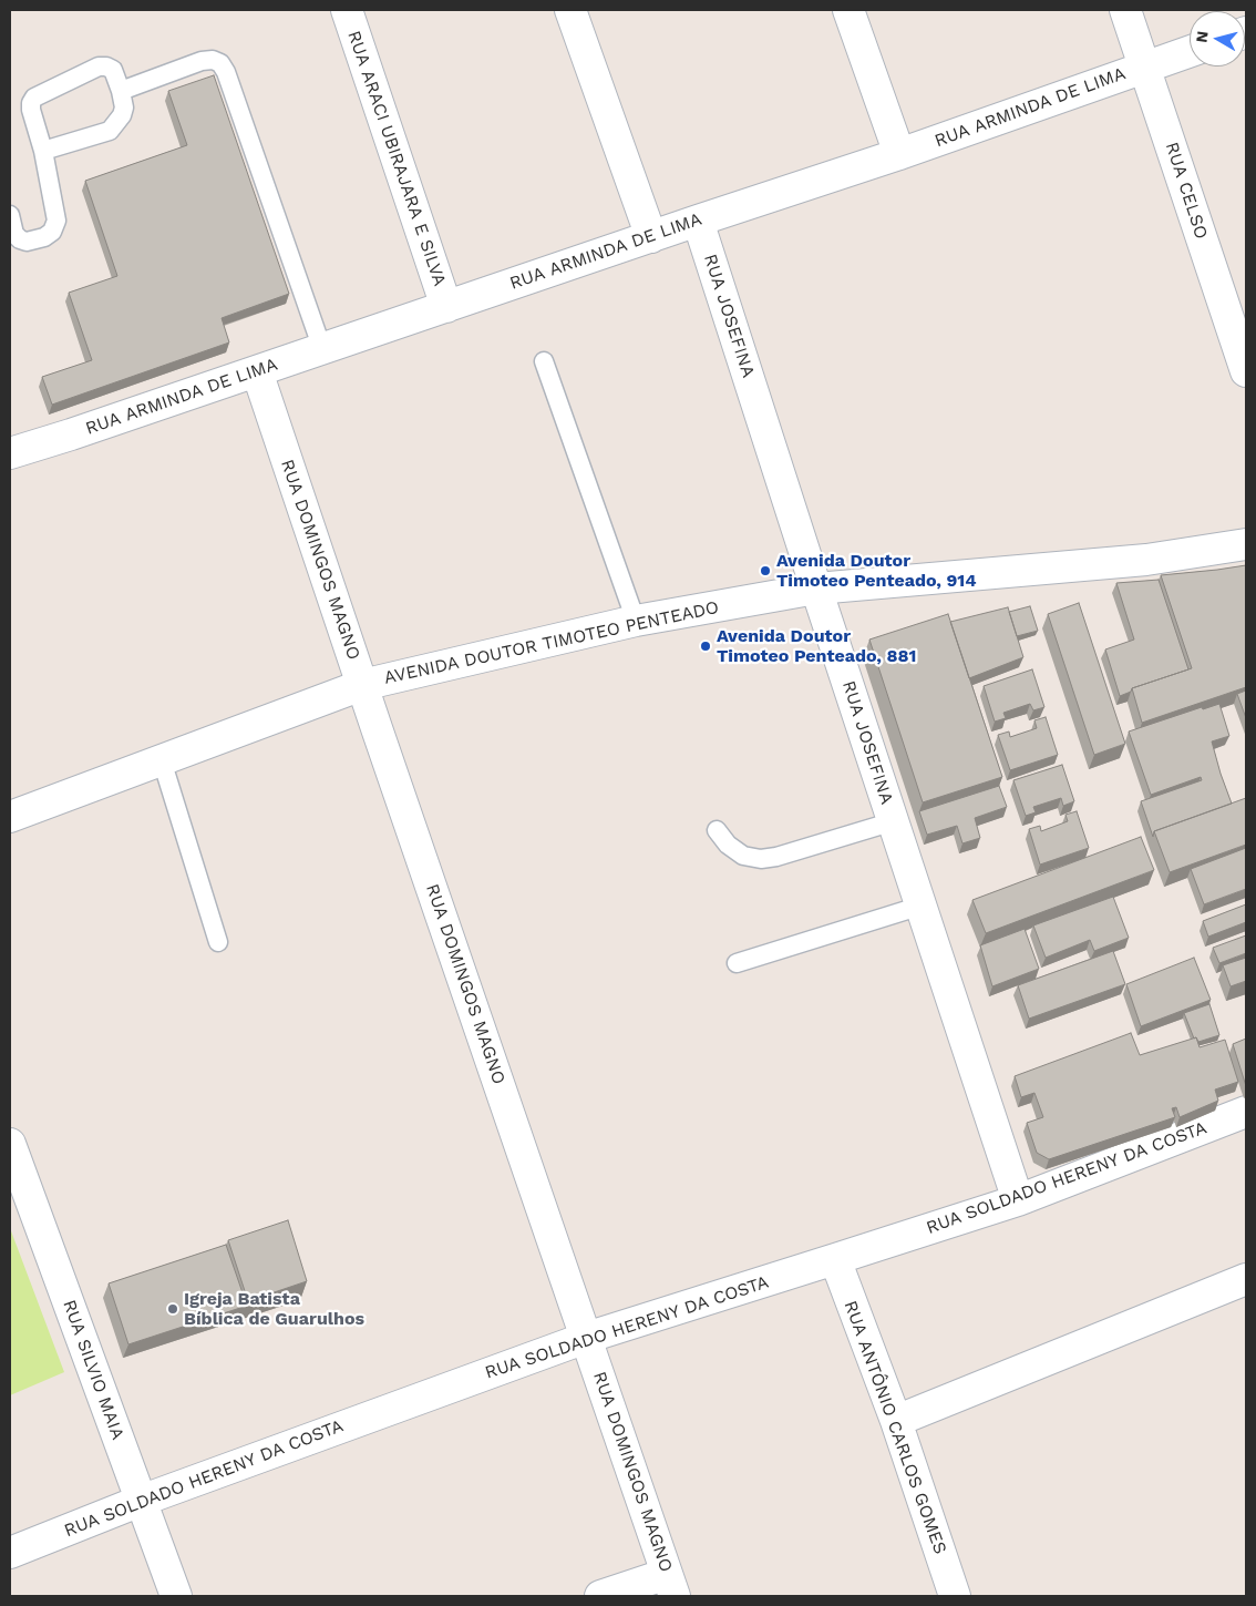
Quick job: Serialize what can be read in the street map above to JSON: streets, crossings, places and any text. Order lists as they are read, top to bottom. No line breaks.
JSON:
{"streets":{"street":["RUA ARMINDA DE LIMA","RUA ARACI UBIRAJARA E SILVA","RUA CELSO","RUA JOSEFINA","RUA DOMINGOS MAGNO","AVENIDA DOUTOR TIMOTEO PENTEADO","RUA SOLDADO HERENY DA COSTA","RUA SILVIO MAIA","RUA ANTÔNIO CARLOS GOMES"]},"crossings":[["RUA ARMINDA DE LIMA","RUA ARACI UBIRAJARA E SILVA"],["RUA ARMINDA DE LIMA","RUA CELSO"],["RUA ARMINDA DE LIMA","RUA JOSEFINA"],["RUA ARMINDA DE LIMA","RUA DOMINGOS MAGNO"],["RUA JOSEFINA","AVENIDA DOUTOR TIMOTEO PENTEADO"],["RUA JOSEFINA","RUA SOLDADO HERENY DA COSTA"],["RUA DOMINGOS MAGNO","AVENIDA DOUTOR TIMOTEO PENTEADO"],["RUA DOMINGOS MAGNO","RUA SOLDADO HERENY DA COSTA"],["RUA SOLDADO HERENY DA COSTA","RUA SILVIO MAIA"],["RUA SOLDADO HERENY DA COSTA","RUA ANTÔNIO CARLOS GOMES"]],"places":["Avenida Doutor Timoteo Penteado, 914","Avenida Doutor Timoteo Penteado, 881","Igreja Batista Bíblica de Guarulhos"],"north":"left"}
